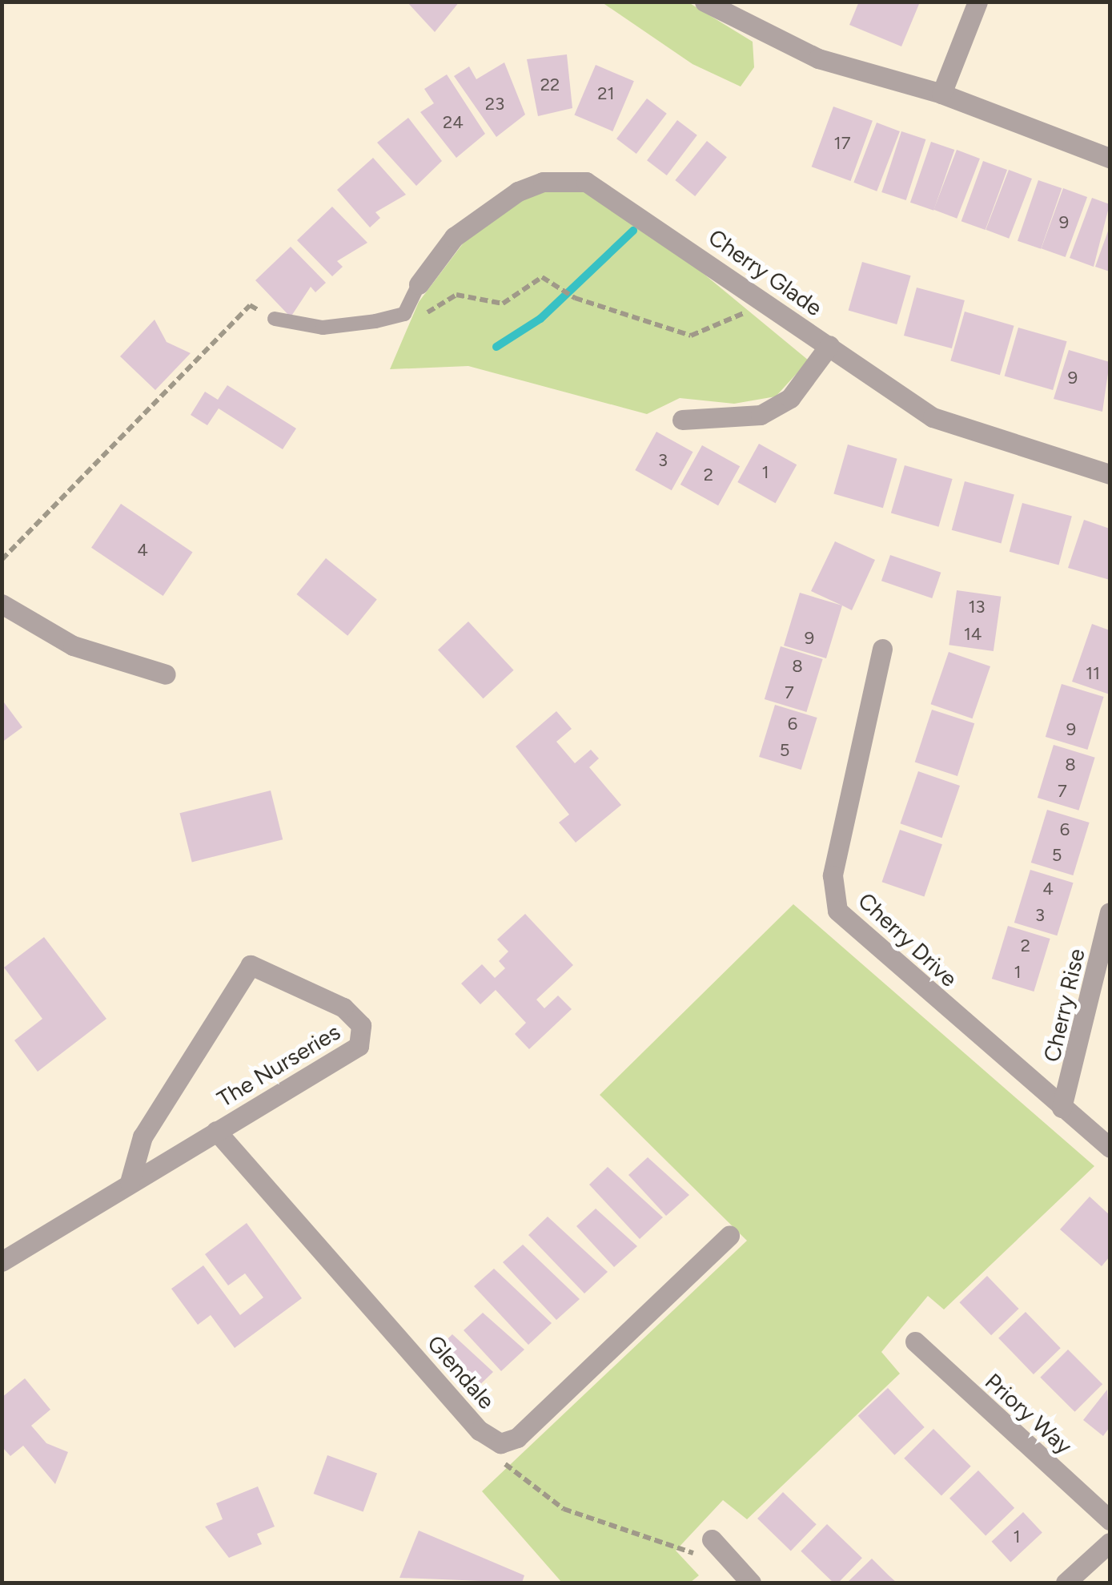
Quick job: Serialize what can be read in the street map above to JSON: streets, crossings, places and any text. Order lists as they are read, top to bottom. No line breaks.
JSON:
{"streets":{"street":["Cherry Glade","Cherry Drive","Cherry Rise","The Nurseries","Glendale","Priory Way"]},"crossings":[["Cherry Drive","Cherry Rise"],["The Nurseries","Glendale"]],"house_numbers":["22","21","23","24","17","9","9","3","1","2","4","13","14","9","8","11","7","6","9","5","8","7","6","5","4","3","2","1","1"]}
